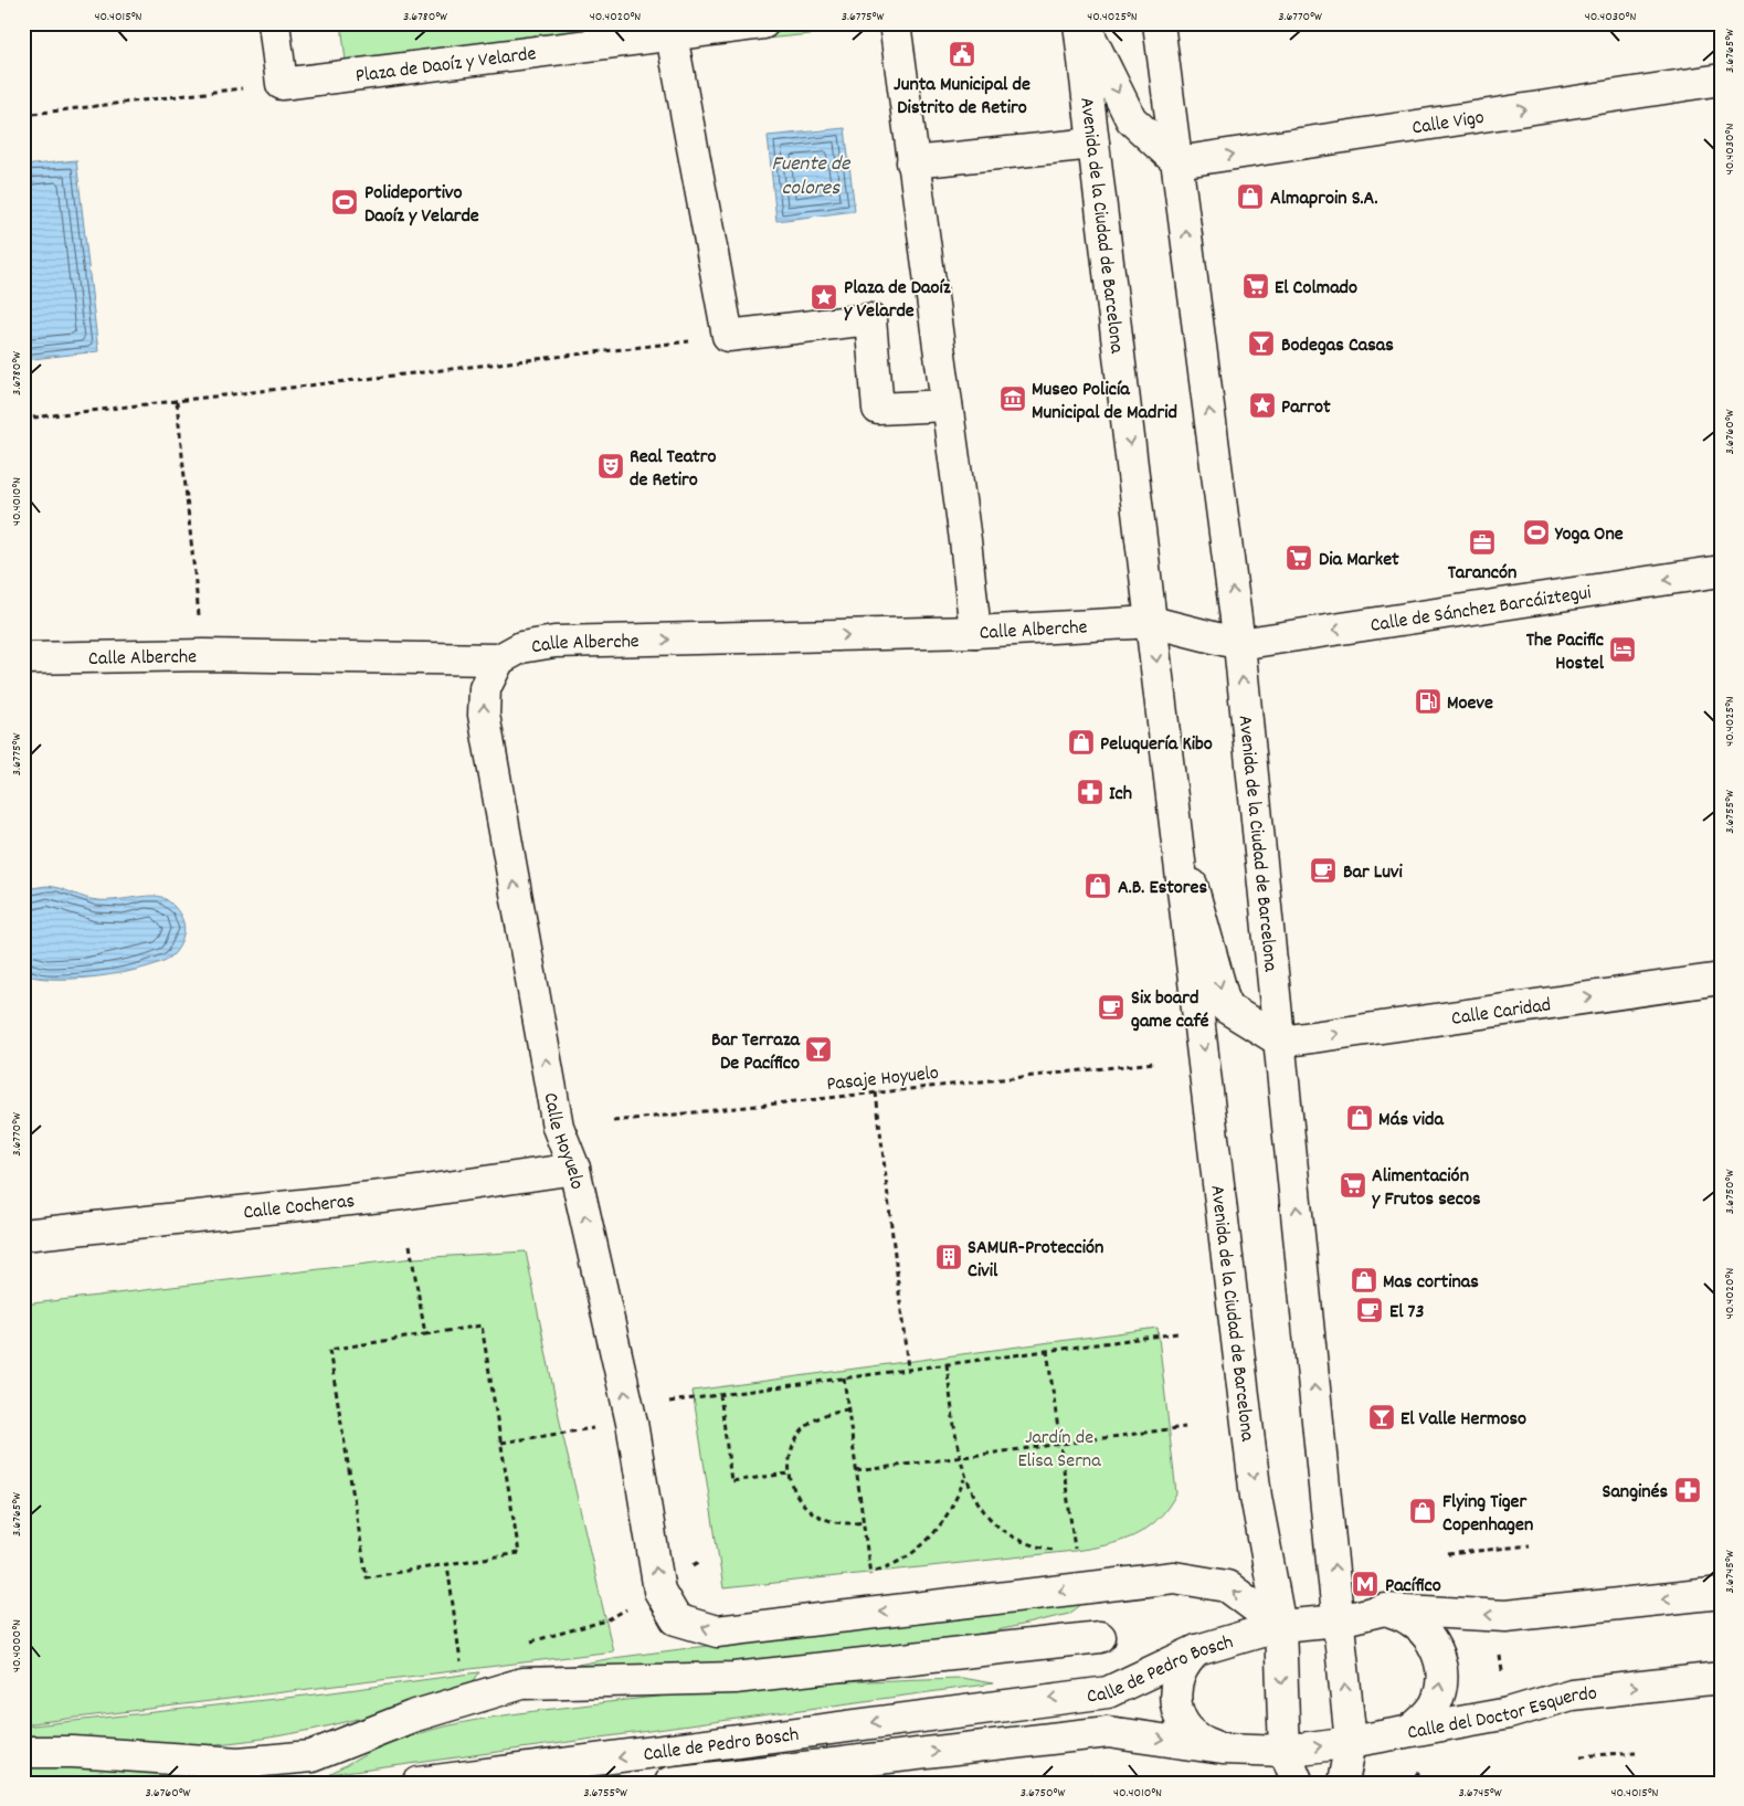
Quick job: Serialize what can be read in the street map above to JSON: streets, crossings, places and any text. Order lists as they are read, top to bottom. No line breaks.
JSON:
{"streets":{"street":["Plaza de Daoíz y Velarde","Calle Vigo","Avenida de la Ciudad de Barcelona","Calle de Sánchez Barcáiztegui","Calle Alberche","Calle Caridad","Calle Hoyuelo","Calle Cocheras","Calle de Pedro Bosch","Calle del Doctor Esquerdo"],"path":["Pasaje Hoyuelo"]},"crossings":[["Calle Vigo","Avenida de la Ciudad de Barcelona"],["Avenida de la Ciudad de Barcelona","Calle de Sánchez Barcáiztegui"],["Avenida de la Ciudad de Barcelona","Calle Alberche"],["Avenida de la Ciudad de Barcelona","Calle Caridad"],["Avenida de la Ciudad de Barcelona","Calle Hoyuelo"],["Avenida de la Ciudad de Barcelona","Calle de Pedro Bosch"],["Avenida de la Ciudad de Barcelona","Calle del Doctor Esquerdo"],["Calle Alberche","Calle Hoyuelo"],["Calle Hoyuelo","Calle Cocheras"],["Calle Hoyuelo","Calle de Pedro Bosch"],["Calle de Pedro Bosch","Calle del Doctor Esquerdo"]],"one_way":["Calle Vigo","Calle de Sánchez Barcáiztegui","Calle Alberche","Calle Caridad"],"water":["Fuente de colores"],"parks":["Jardín de Elisa Serna"],"places":{"public building":["Junta Municipal de Distrito de Retiro"],"shop":["Almaproin S.A.","Peluquería Kibo","A.B. Estores","Más vida","Mas cortinas","Flying Tiger Copenhagen"],"sports":["Polideportivo Daoíz y Velarde","Yoga One"],"supermarket":["El Colmado","Dia Market","Alimentación y Frutos secos"],"place":["Plaza de Daoíz y Velarde","Parrot"],"bar":["Bodegas Casas","Bar Terraza De Pacífico","El Valle Hermoso"],"museum":["Museo Policía Municipal de Madrid"],"theatre":["Real Teatro de Retiro"],"office":["Tarancón"],"hotel":["The Pacific Hostel"],"fuel station":["Moeve"],"pharmacy":["Ich","Sanginés"],"cafe":["Bar Luvi","Six board game café","El 73"],"building":["SAMUR-Protección Civil"],"metro station":["Pacífico"]},"coordinates":["40.4015°N","3.6780°W","40.4020°N","3.6775°W","40.4025°N","3.6770°W","40.4030°N","3.6765°W","3.6760°W","40.4010°N","3.6755°W","3.6750°W","3.6745°W","40.4000°N"]}
